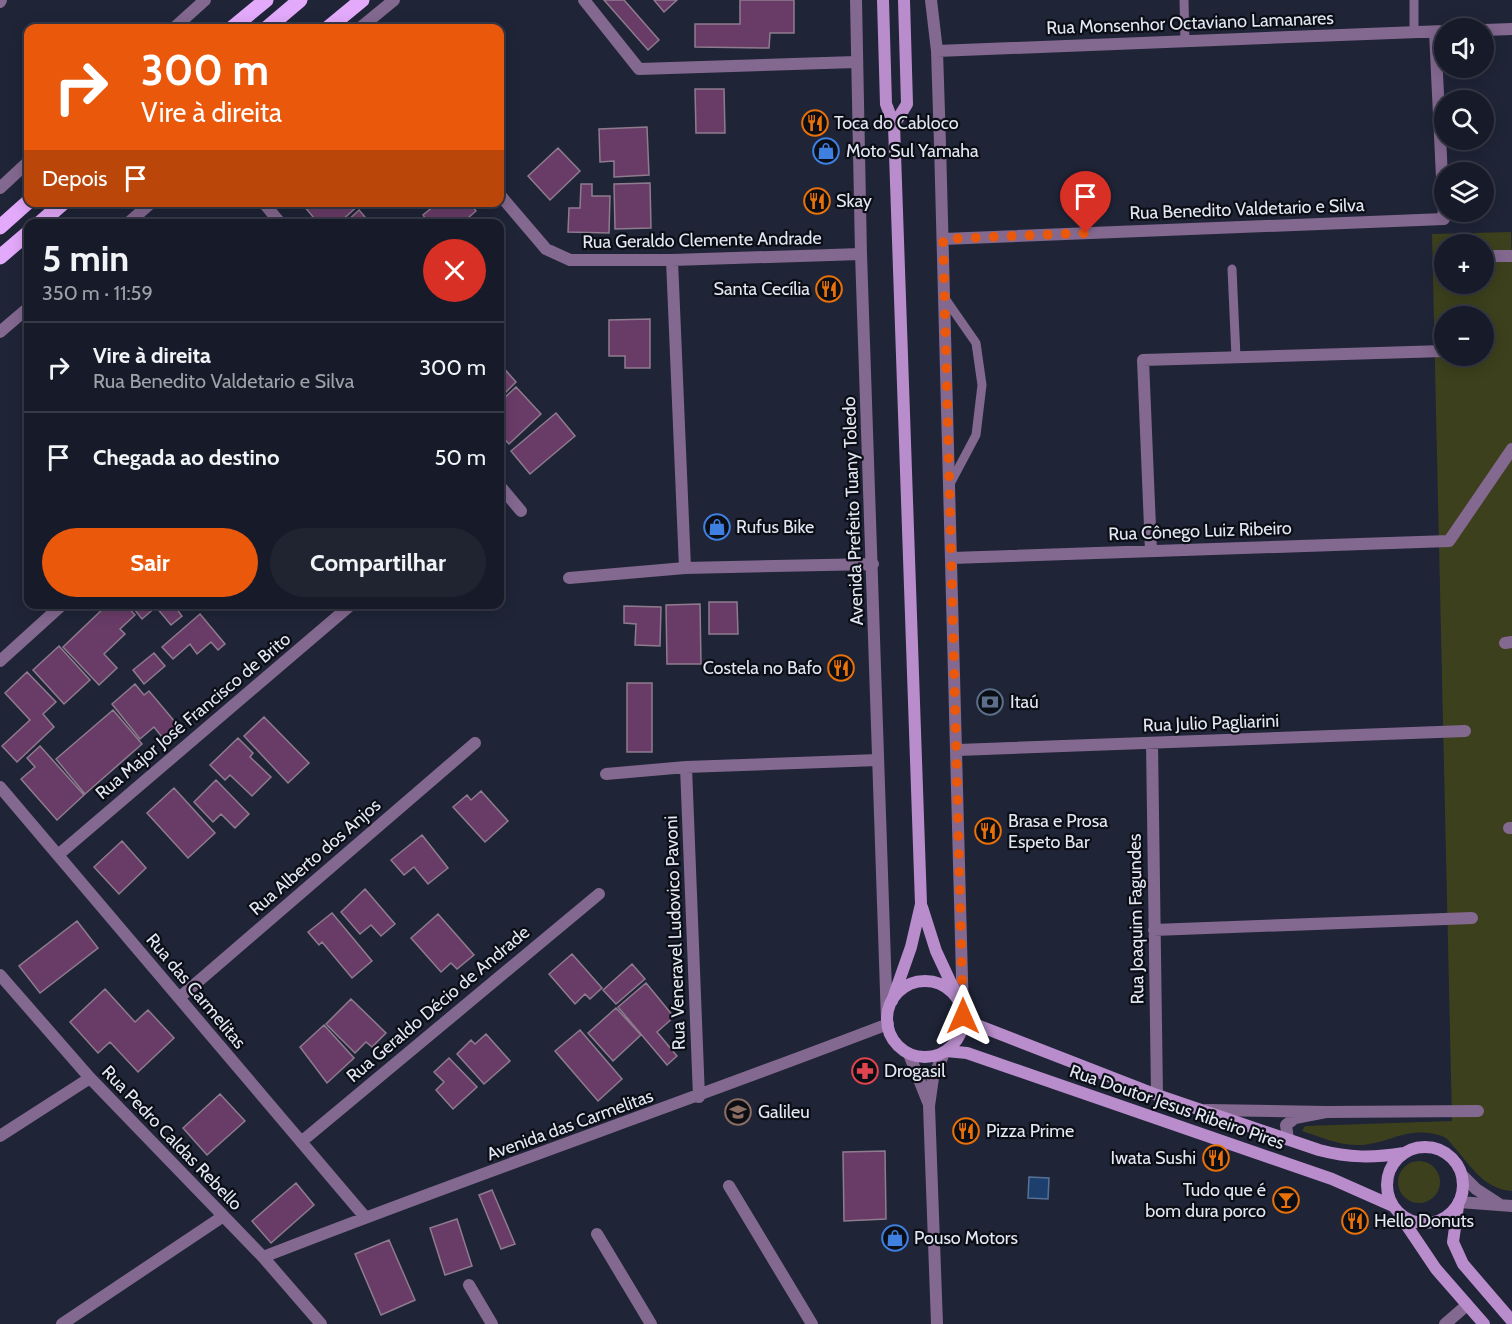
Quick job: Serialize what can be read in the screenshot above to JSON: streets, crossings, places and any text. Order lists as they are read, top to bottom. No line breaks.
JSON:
{"streets":{"main road":["Rua Doutor Jesus Ribeiro Pires"],"street":["Rua Monsenhor Octaviano Lamanares","Rua Benedito Valdetario e Silva","Rua Geraldo Clemente Andrade","Avenida Prefeito Tuany Toledo","Rua Cônego Luiz Ribeiro","Rua Major José Francisco de Brito","Rua Julio Pagliarini","Rua Alberto dos Anjos","Rua Joaquim Fagundes","Rua Veneravel Ludovico Pavoni","Rua das Carmelitas","Rua Geraldo Décio de Andrade","Avenida das Carmelitas","Rua Pedro Caldas Rebello"]},"crossings":[["Rua Geraldo Clemente Andrade","Avenida Prefeito Tuany Toledo"],["Avenida Prefeito Tuany Toledo","Rua Doutor Jesus Ribeiro Pires"],["Avenida Prefeito Tuany Toledo","Avenida das Carmelitas"],["Rua Major José Francisco de Brito","Rua das Carmelitas"],["Rua Julio Pagliarini","Rua Joaquim Fagundes"],["Rua Alberto dos Anjos","Rua das Carmelitas"],["Rua Joaquim Fagundes","Rua Doutor Jesus Ribeiro Pires"],["Rua Veneravel Ludovico Pavoni","Avenida das Carmelitas"],["Rua das Carmelitas","Rua Geraldo Décio de Andrade"],["Rua das Carmelitas","Avenida das Carmelitas"],["Rua Doutor Jesus Ribeiro Pires","Avenida das Carmelitas"],["Avenida das Carmelitas","Rua Pedro Caldas Rebello"]],"places":{"restaurant":["Toca do Cabloco","Skay","Santa Cecília","Costela no Bafo","Brasa e Prosa Espeto Bar","Pizza Prime","Iwata Sushi","Hello Donuts"],"shop":["Moto Sul Yamaha","Rufus Bike","Pouso Motors"],"bank":["Itaú"],"pharmacy":["Drogasil"],"school or university":["Galileu"],"bar":["Tudo que é bom dura porco"]},"page":{"map_buttons":["+","−"],"turn":["300 m","Vire à direita"],"then":"Depois","heading":["5 min","350 m · 11:59"],"list":[{"name":"Vire à direita","note":"Rua Benedito Valdetario e Silva","value":"300 m"},{"name":"Chegada ao destino","value":"50 m"}],"buttons":["Sair","Compartilhar"]}}
